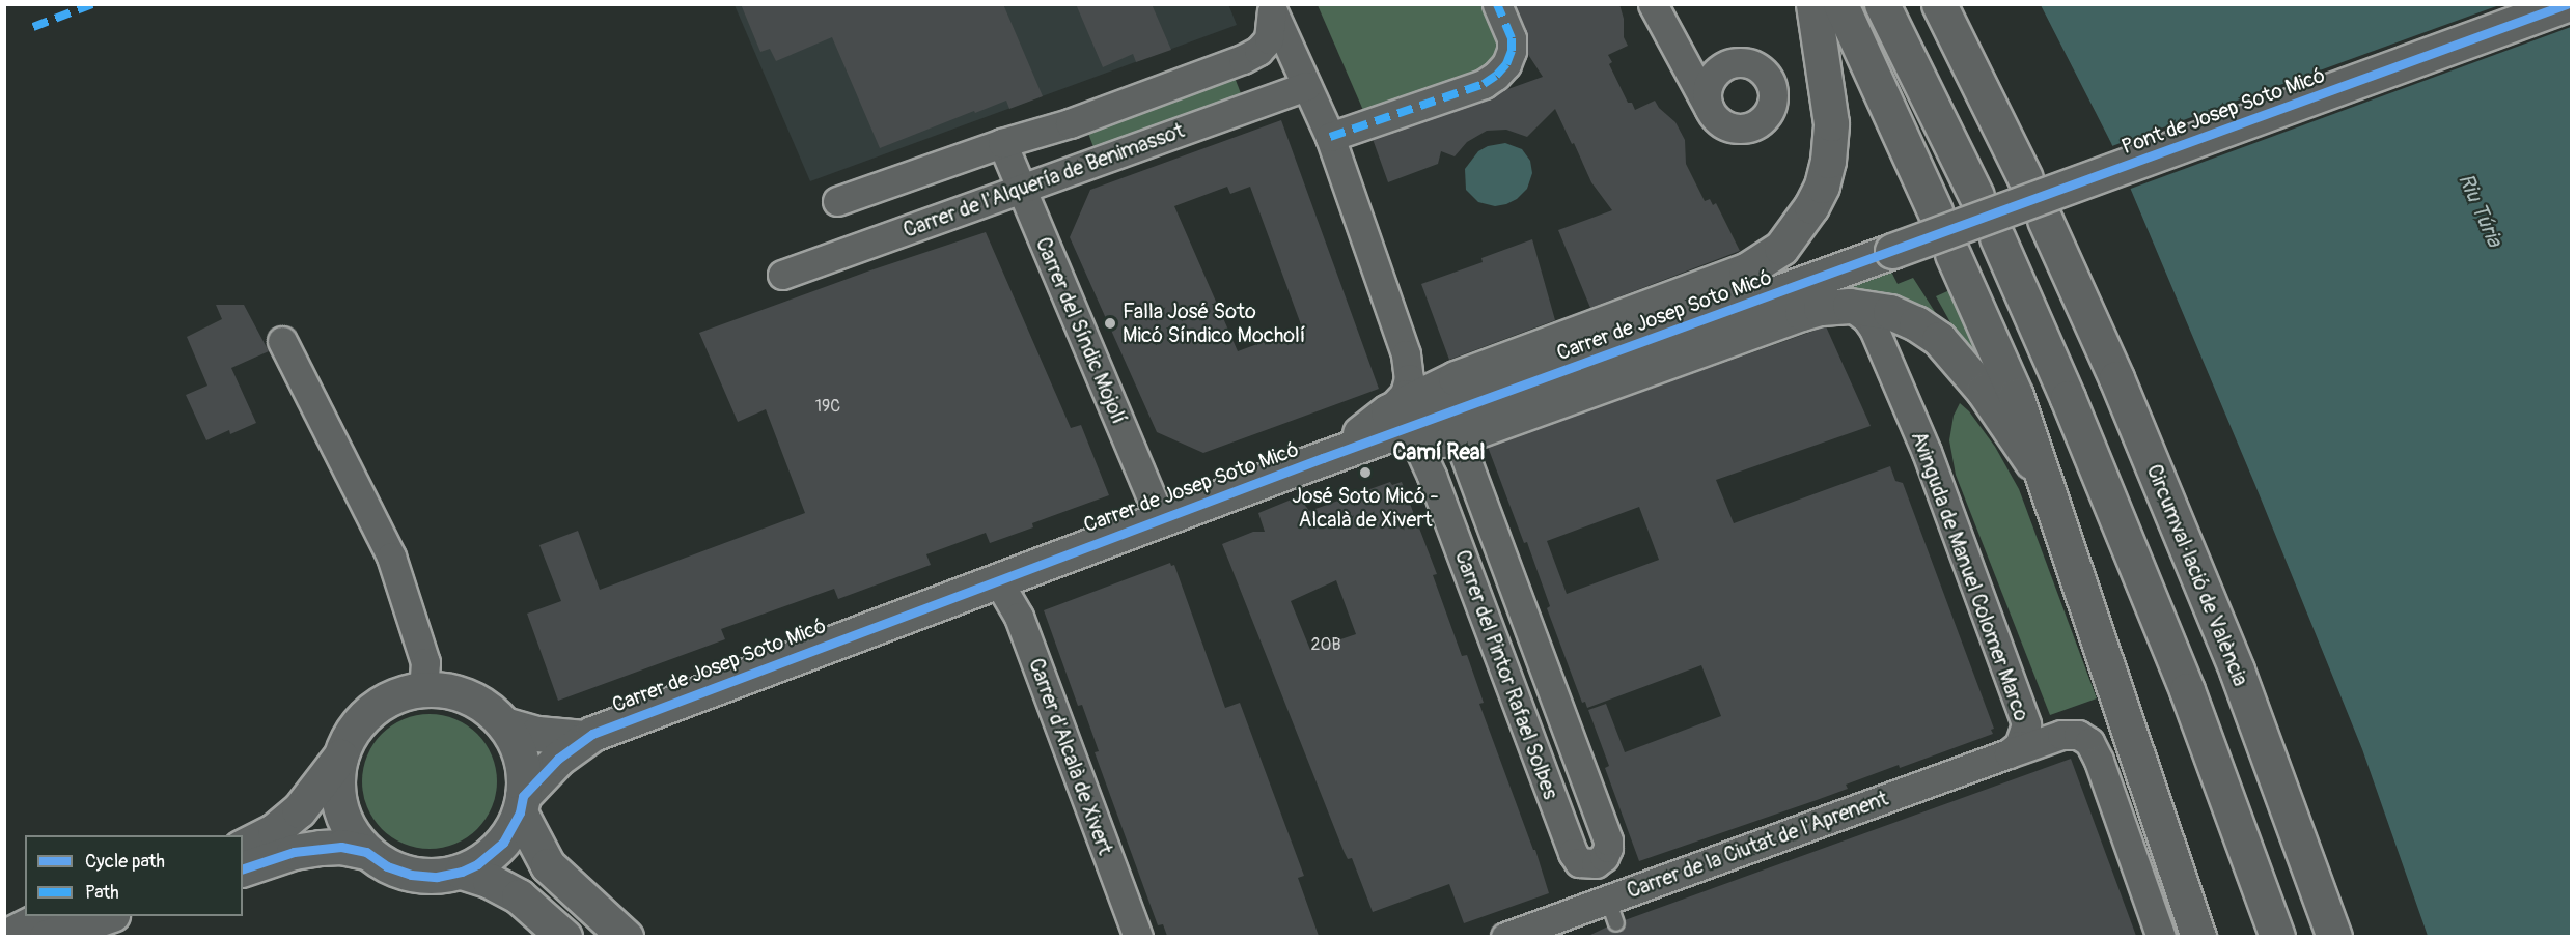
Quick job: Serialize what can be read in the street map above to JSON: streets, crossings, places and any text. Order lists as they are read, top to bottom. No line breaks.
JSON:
{"streets":{"main road":["Pont de Josep Soto Micó","Carrer de Josep Soto Micó","Circumval·lació de València"],"street":["Carrer de l'Alquería de Benimassot","Carrer del Síndic Mojolí","Avinguda de Manuel Colomer Marco","Carrer del Pintor Rafael Solbes","Carrer d'Alcalà de Xivert","Carrer de la Ciutat de l'Aprenent"]},"crossings":[["Pont de Josep Soto Micó","Carrer de Josep Soto Micó"],["Carrer de l'Alquería de Benimassot","Carrer del Síndic Mojolí"],["Carrer de Josep Soto Micó","Carrer del Síndic Mojolí"],["Carrer de Josep Soto Micó","Carrer del Pintor Rafael Solbes"],["Carrer de Josep Soto Micó","Carrer d'Alcalà de Xivert"],["Avinguda de Manuel Colomer Marco","Carrer de la Ciutat de l'Aprenent"],["Carrer del Pintor Rafael Solbes","Carrer de la Ciutat de l'Aprenent"]],"districts":["Camí Real"],"water":["Riu Túria"],"places":["Falla José Soto Micó Síndico Mocholí","José Soto Micó - Alcalà de Xivert"],"house_numbers":["19C","20B"],"legend":["Cycle path","Path"]}
